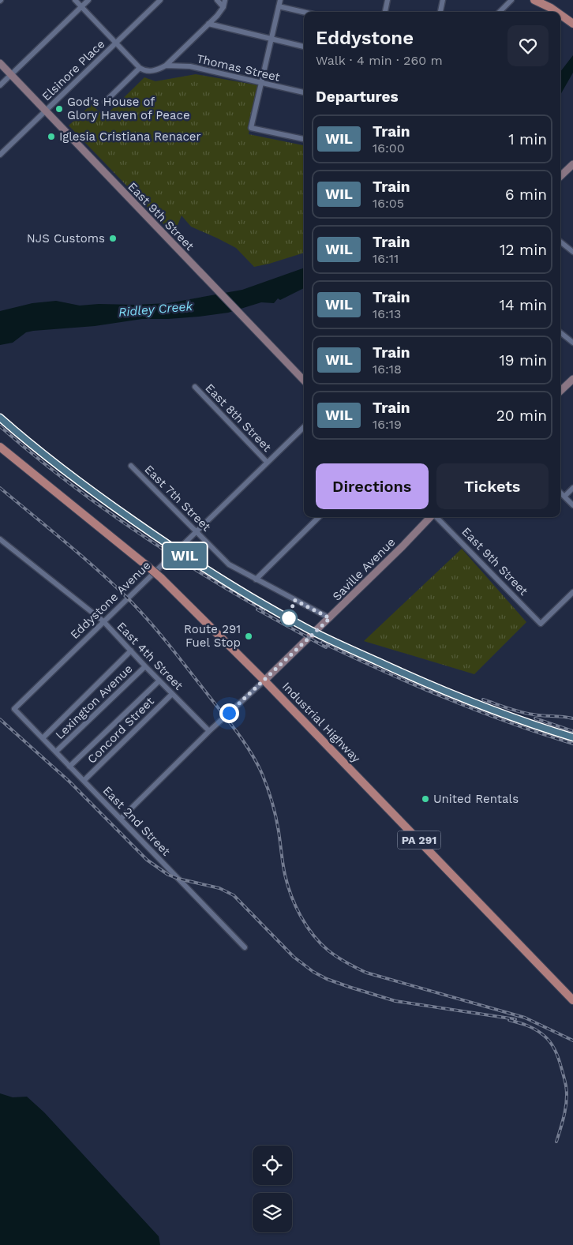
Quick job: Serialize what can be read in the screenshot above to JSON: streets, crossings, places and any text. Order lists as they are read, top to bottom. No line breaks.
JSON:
{"streets":{"main road":["Industrial Highway","PA 291"],"street":["Thomas Street","Elsinore Place","East 9th Street","East 8th Street","East 7th Street","Saville Avenue","Eddystone Avenue","East 4th Street","Lexington Avenue","Concord Street","East 2nd Street"]},"crossings":[["Elsinore Place","East 9th Street"],["East 8th Street","Eddystone Avenue"],["East 7th Street","Saville Avenue"],["East 7th Street","Eddystone Avenue"],["Saville Avenue","East 4th Street"],["Saville Avenue","Industrial Highway"],["Saville Avenue","East 2nd Street"],["Eddystone Avenue","East 4th Street"],["Eddystone Avenue","East 2nd Street"],["East 4th Street","Lexington Avenue"],["East 4th Street","Concord Street"],["Lexington Avenue","East 2nd Street"],["Concord Street","East 2nd Street"]],"water":["Ridley Creek"],"places":["God's House of Glory Haven of Peace","Iglesia Cristiana Renacer","NJS Customs","Route 291 Fuel Stop","United Rentals"],"page":{"on_map":"WIL","heading":[["Eddystone","Walk · 4 min · 260 m"],"Departures"],"list":[{"mark":"WIL","name":"Train","note":"16:00","value":"1 min"},{"mark":"WIL","name":"Train","note":"16:05","value":"6 min"},{"mark":"WIL","name":"Train","note":"16:11","value":"12 min"},{"mark":"WIL","name":"Train","note":"16:13","value":"14 min"},{"mark":"WIL","name":"Train","note":"16:18","value":"19 min"},{"mark":"WIL","name":"Train","note":"16:19","value":"20 min"}],"buttons":["Directions","Tickets"]}}
